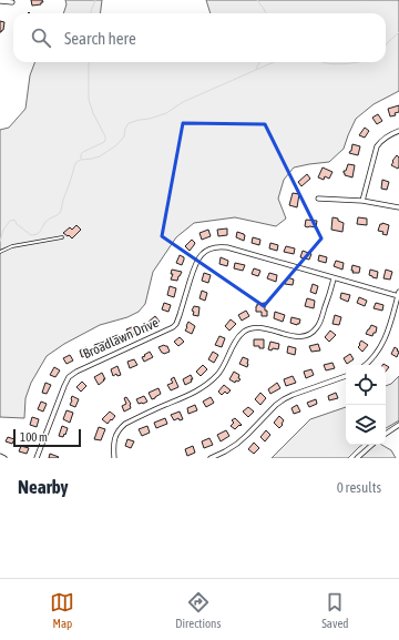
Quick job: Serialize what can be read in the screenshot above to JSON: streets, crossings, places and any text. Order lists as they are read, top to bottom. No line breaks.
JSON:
{"streets":{"street":["Broadlawn Drive"]},"scale_bar":"100 m","page":{"search":"Search here","scale":"100 m","heading":["Nearby","0 results"],"nav":["Map","Directions","Saved"]}}
